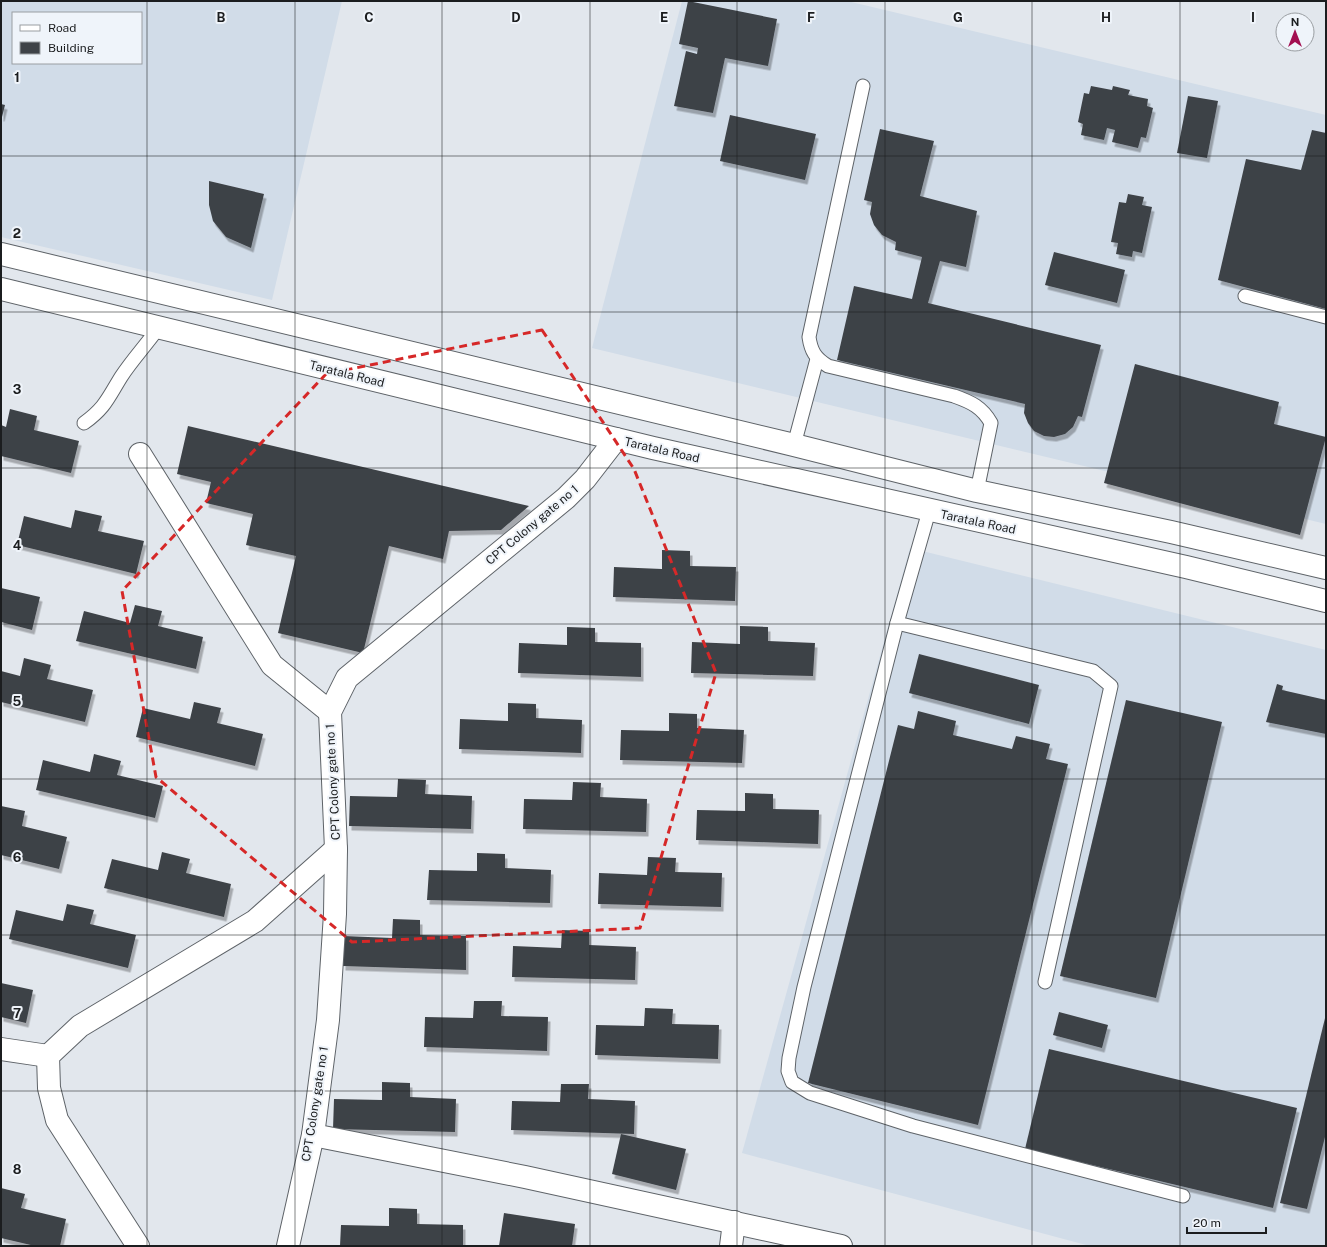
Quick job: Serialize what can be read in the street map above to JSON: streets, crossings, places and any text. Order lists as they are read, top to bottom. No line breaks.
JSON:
{"streets":{"main road":["Taratala Road","CPT Colony gate no 1"]},"crossings":[["Taratala Road","CPT Colony gate no 1"]],"legend":["Road","Building"],"scale_bar":"20 m","north":"top","grid":{"columns":["B","C","D","E","F","G","H","I"],"rows":["1","2","3","4","5","6","7","8"]}}
